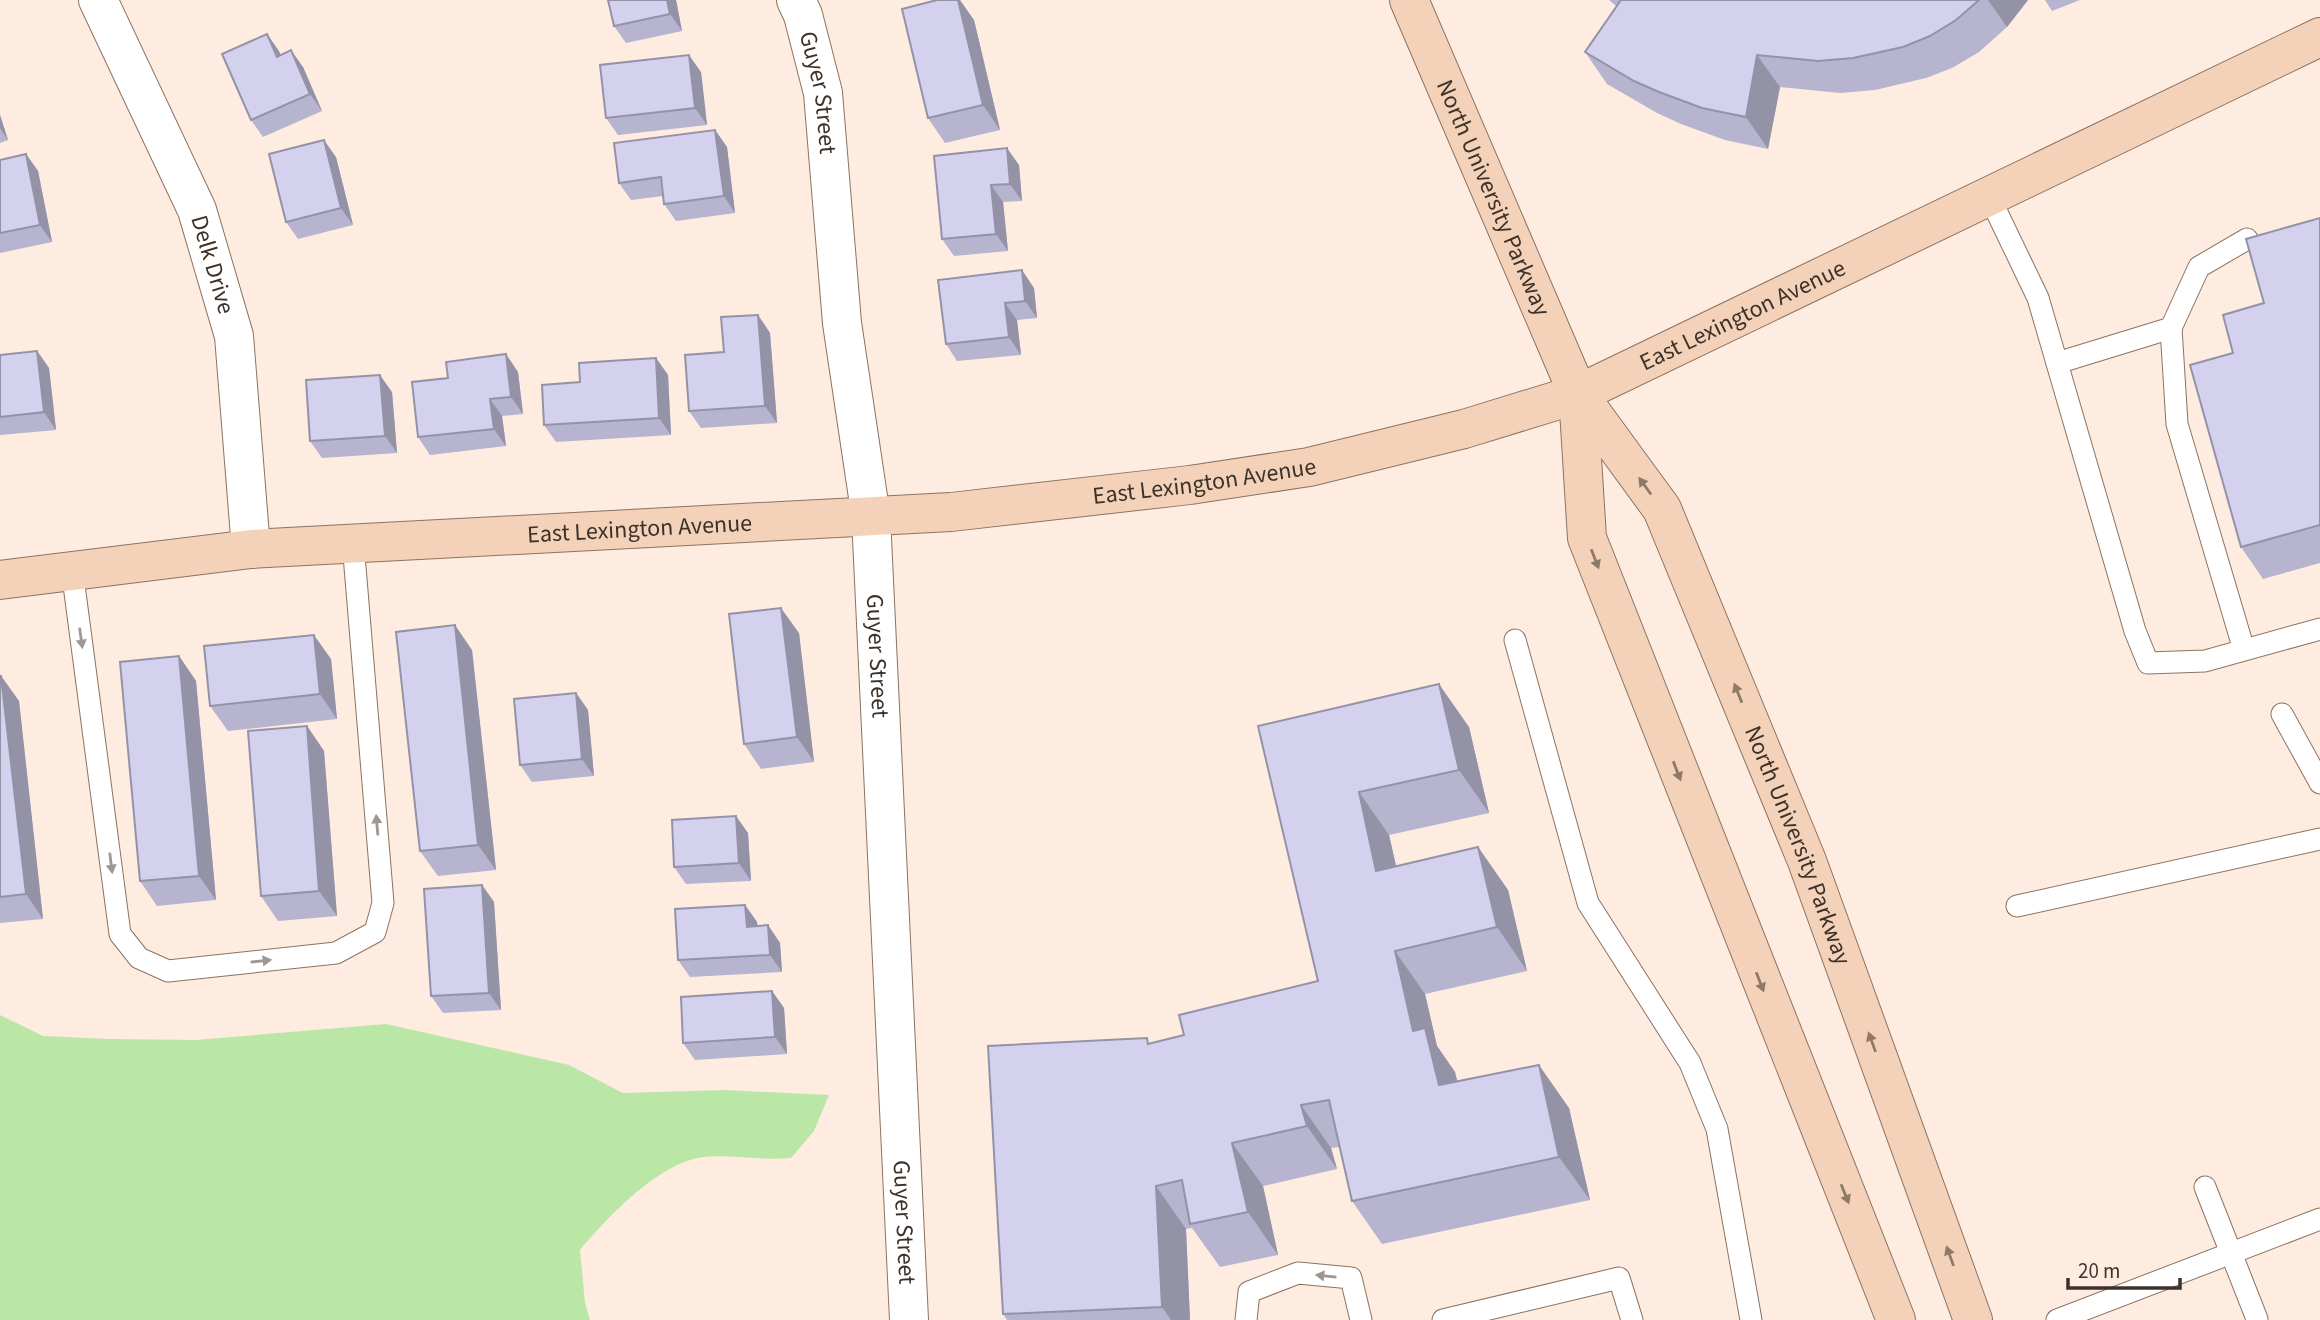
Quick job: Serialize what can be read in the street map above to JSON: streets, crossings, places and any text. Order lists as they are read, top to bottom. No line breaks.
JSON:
{"streets":{"main road":["North University Parkway","East Lexington Avenue"],"street":["Guyer Street","Delk Drive"]},"crossings":[["Guyer Street","East Lexington Avenue"],["North University Parkway","East Lexington Avenue"],["Delk Drive","East Lexington Avenue"]],"scale_bar":"20 m"}
